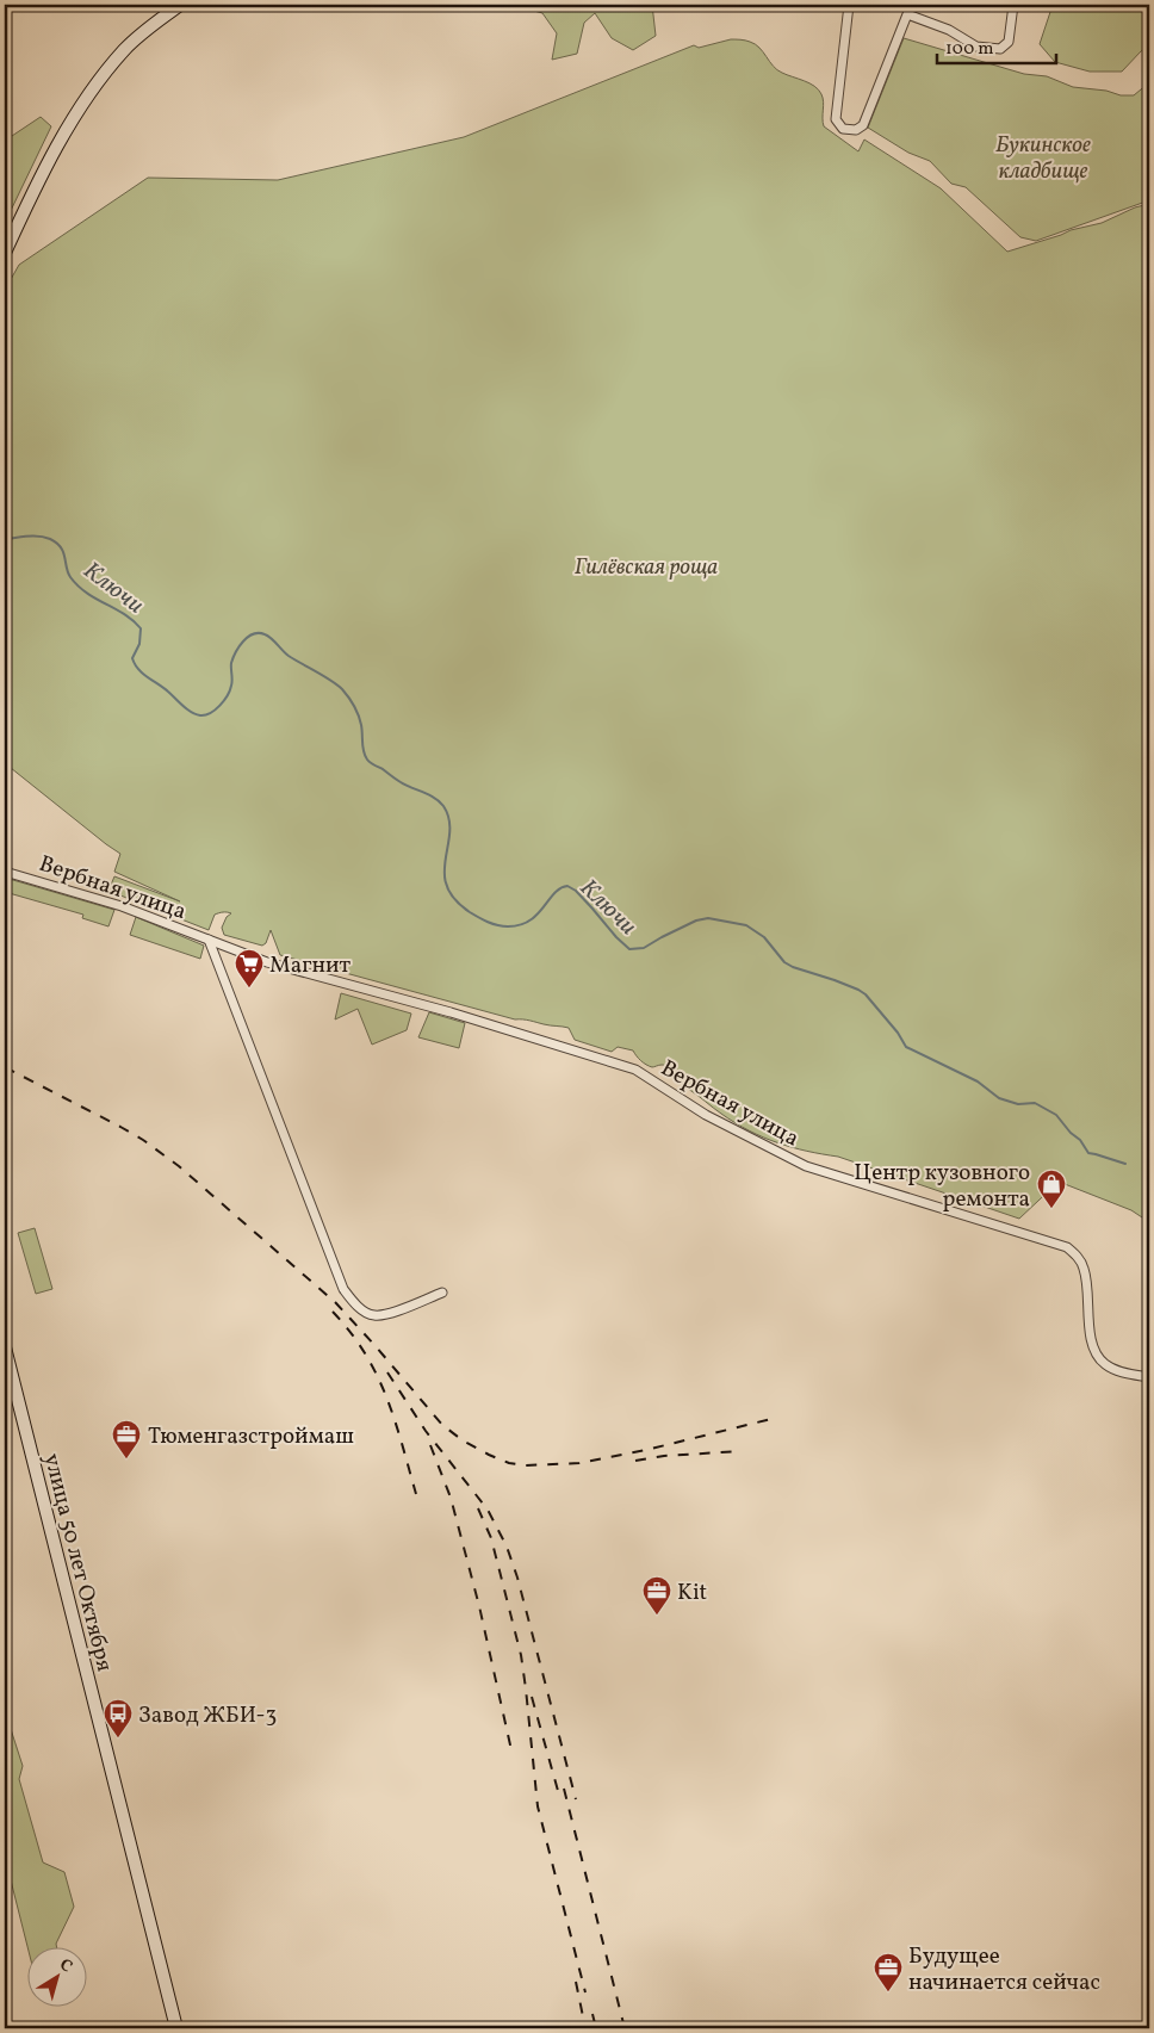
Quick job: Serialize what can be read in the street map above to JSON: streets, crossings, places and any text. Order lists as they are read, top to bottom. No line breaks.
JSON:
{"streets":{"main road":["улица 50 лет Октября"],"street":["Вербная улица"]},"water":["Ключи"],"parks":["Букинское кладбище","Гилёвская роща"],"places":{"supermarket":["Магнит"],"shop":["Центр кузовного ремонта"],"office":["Тюменгазстроймаш","Kit","Будущее начинается сейчас"],"bus stop":["Завод ЖБИ-3"]},"scale_bar":"100 m","north":"top right"}
